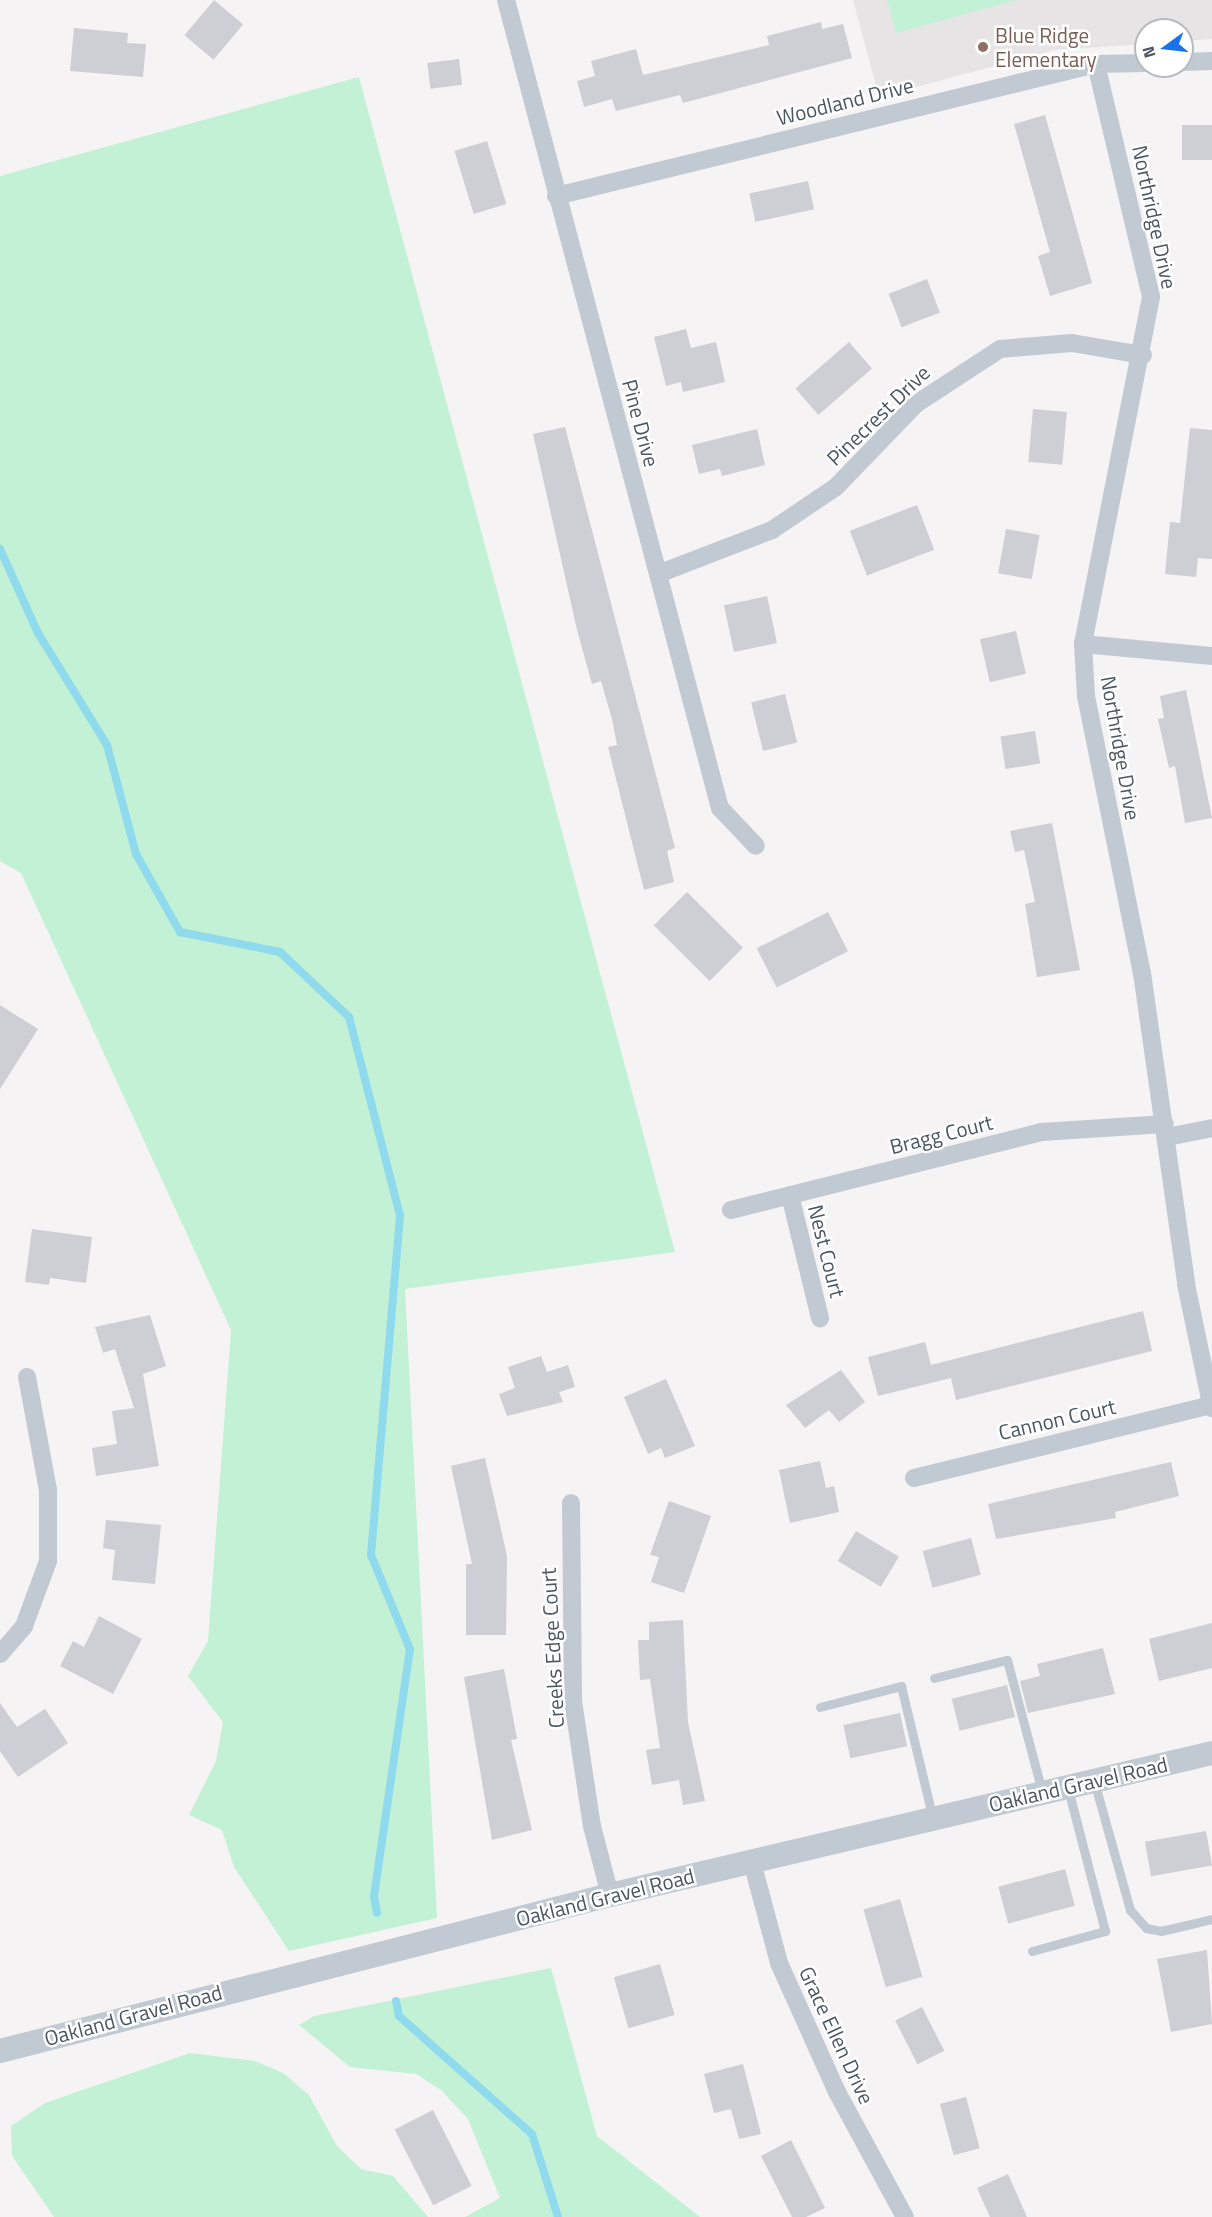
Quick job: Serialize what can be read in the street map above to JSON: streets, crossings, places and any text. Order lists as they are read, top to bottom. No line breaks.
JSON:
{"streets":{"street":["Woodland Drive","Northridge Drive","Pinecrest Drive","Pine Drive","Bragg Court","Nest Court","Cannon Court","Creeks Edge Court","Oakland Gravel Road","Grace Ellen Drive"]},"crossings":[["Woodland Drive","Northridge Drive"],["Woodland Drive","Pine Drive"],["Northridge Drive","Pinecrest Drive"],["Northridge Drive","Bragg Court"],["Northridge Drive","Cannon Court"],["Pinecrest Drive","Pine Drive"],["Bragg Court","Nest Court"],["Creeks Edge Court","Oakland Gravel Road"],["Oakland Gravel Road","Grace Ellen Drive"]],"places":["Blue Ridge Elementary"],"north":"left"}
